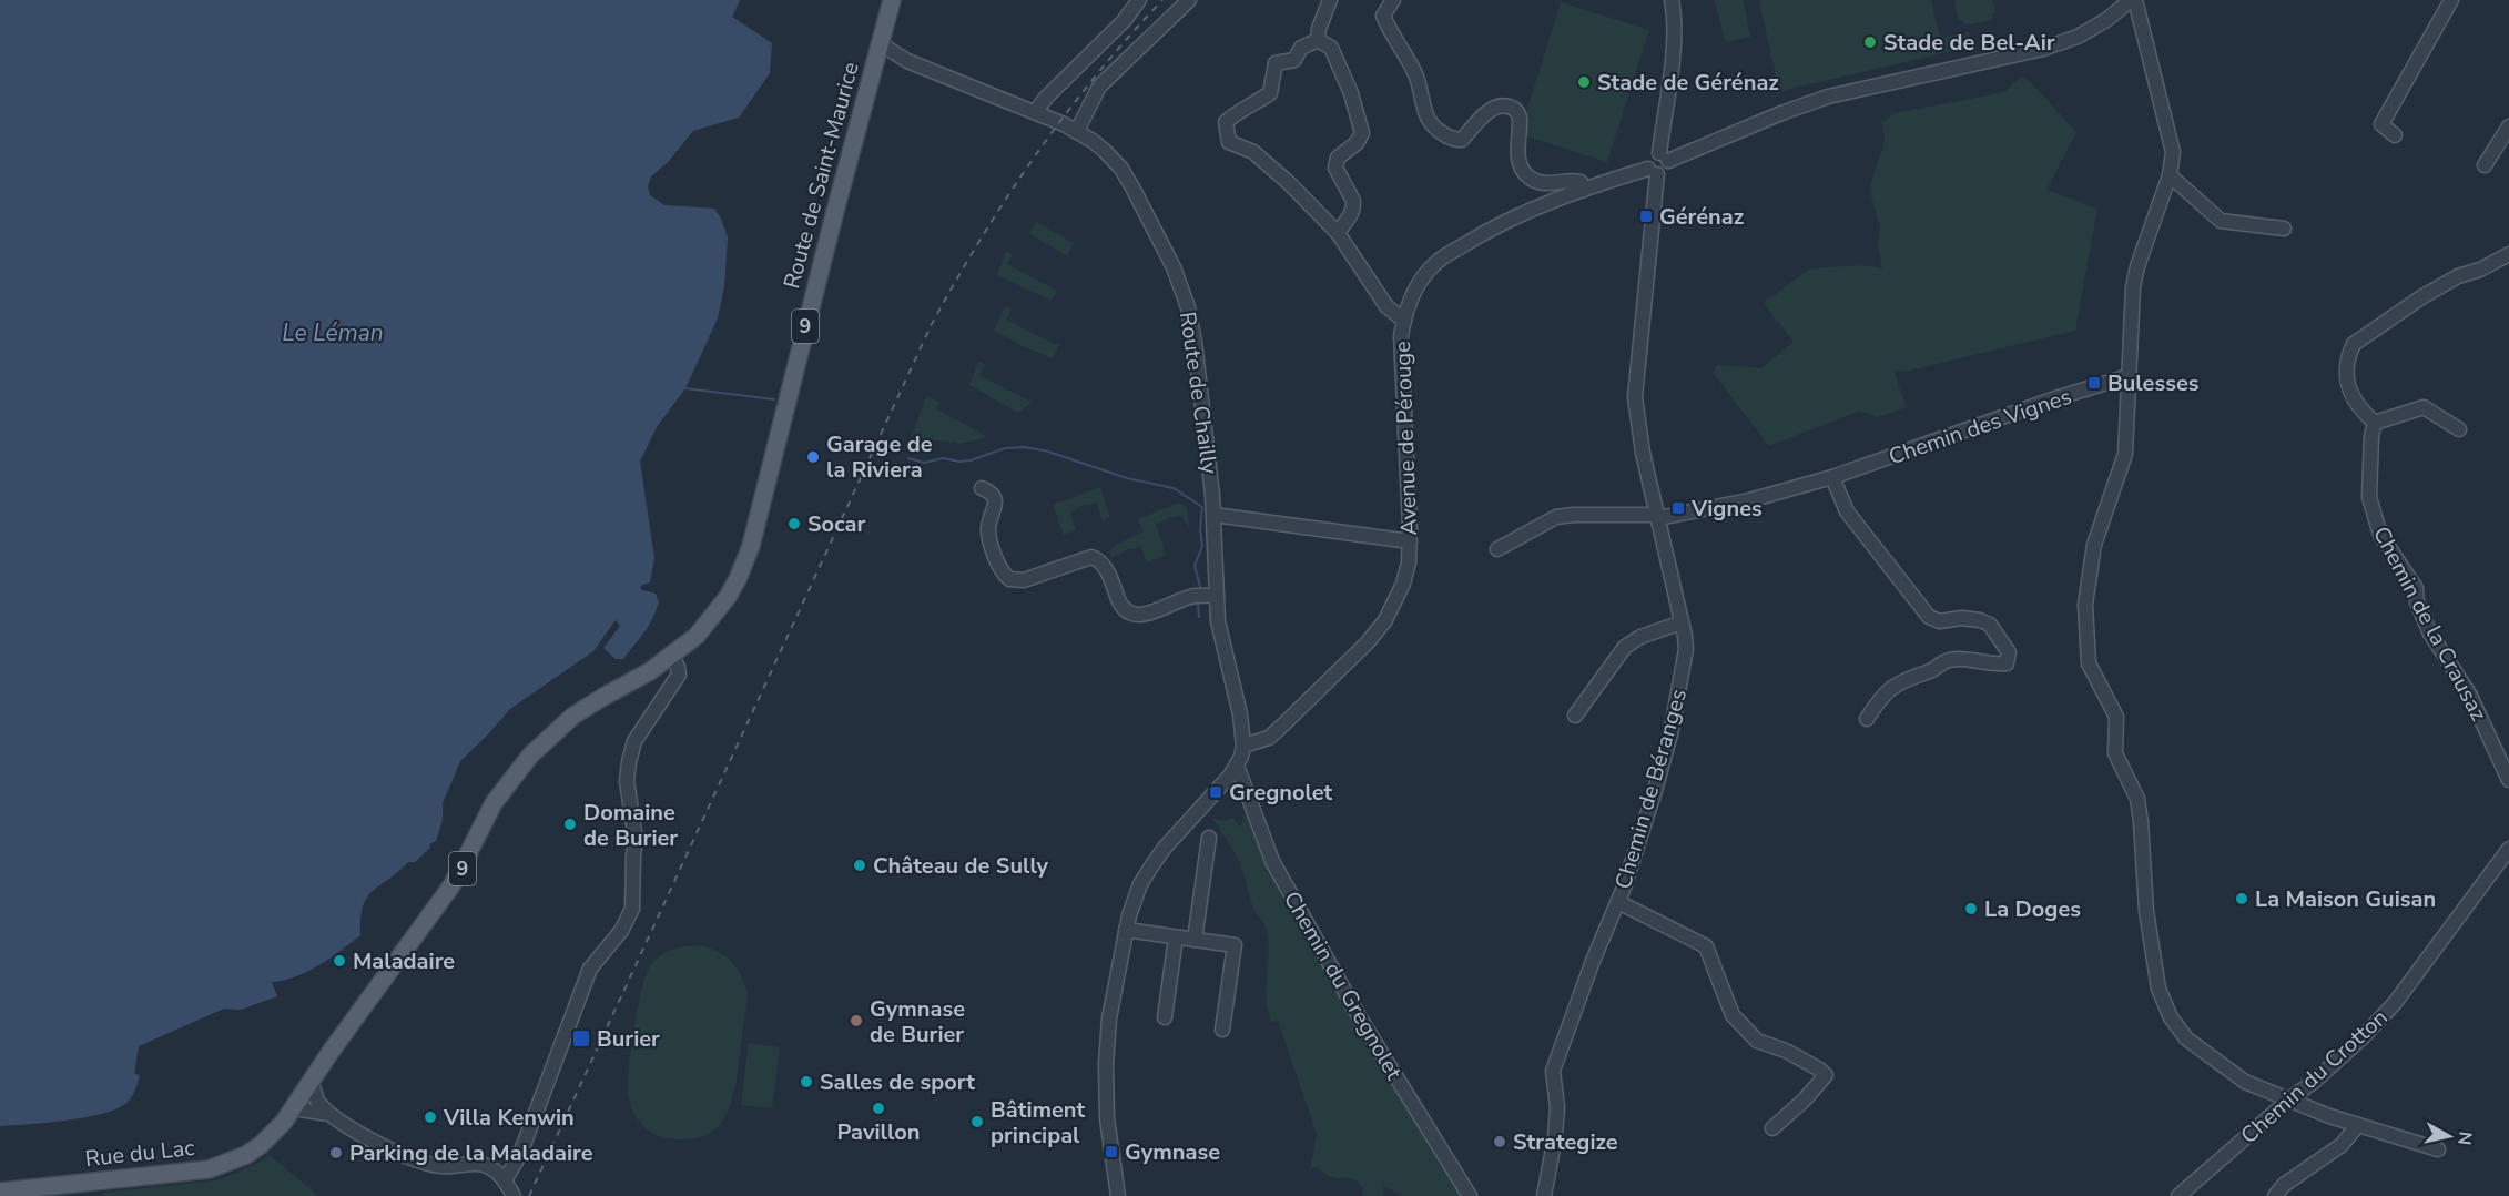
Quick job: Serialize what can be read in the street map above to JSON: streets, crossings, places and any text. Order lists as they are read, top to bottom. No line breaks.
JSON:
{"streets":{"main road":["Route de Saint-Maurice","9","Rue du Lac"],"street":["Route de Chailly","Chemin des Vignes","Avenue de Pérouge","Chemin de la Crausaz","Chemin de Béranges","Chemin du Gregnolet","Chemin du Crotton"]},"crossings":[["Route de Saint-Maurice","Route de Chailly"],["Route de Saint-Maurice","Rue du Lac"],["Route de Chailly","Avenue de Pérouge"],["Route de Chailly","Chemin du Gregnolet"],["Chemin des Vignes","Chemin de Béranges"],["Avenue de Pérouge","Chemin de Béranges"]],"water":["Le Léman"],"places":{"other":["Stade de Bel-Air","Stade de Gérénaz","Garage de la Riviera","Socar","Domaine de Burier","Château de Sully","La Maison Guisan","La Doges","Maladaire","Gymnase de Burier","Salles de sport","Pavillon","Villa Kenwin","Bâtiment principal","Strategize","Parking de la Maladaire"],"transit":["Gérénaz","Bulesses","Vignes","Gregnolet","Burier","Gymnase"]},"north":"right"}
